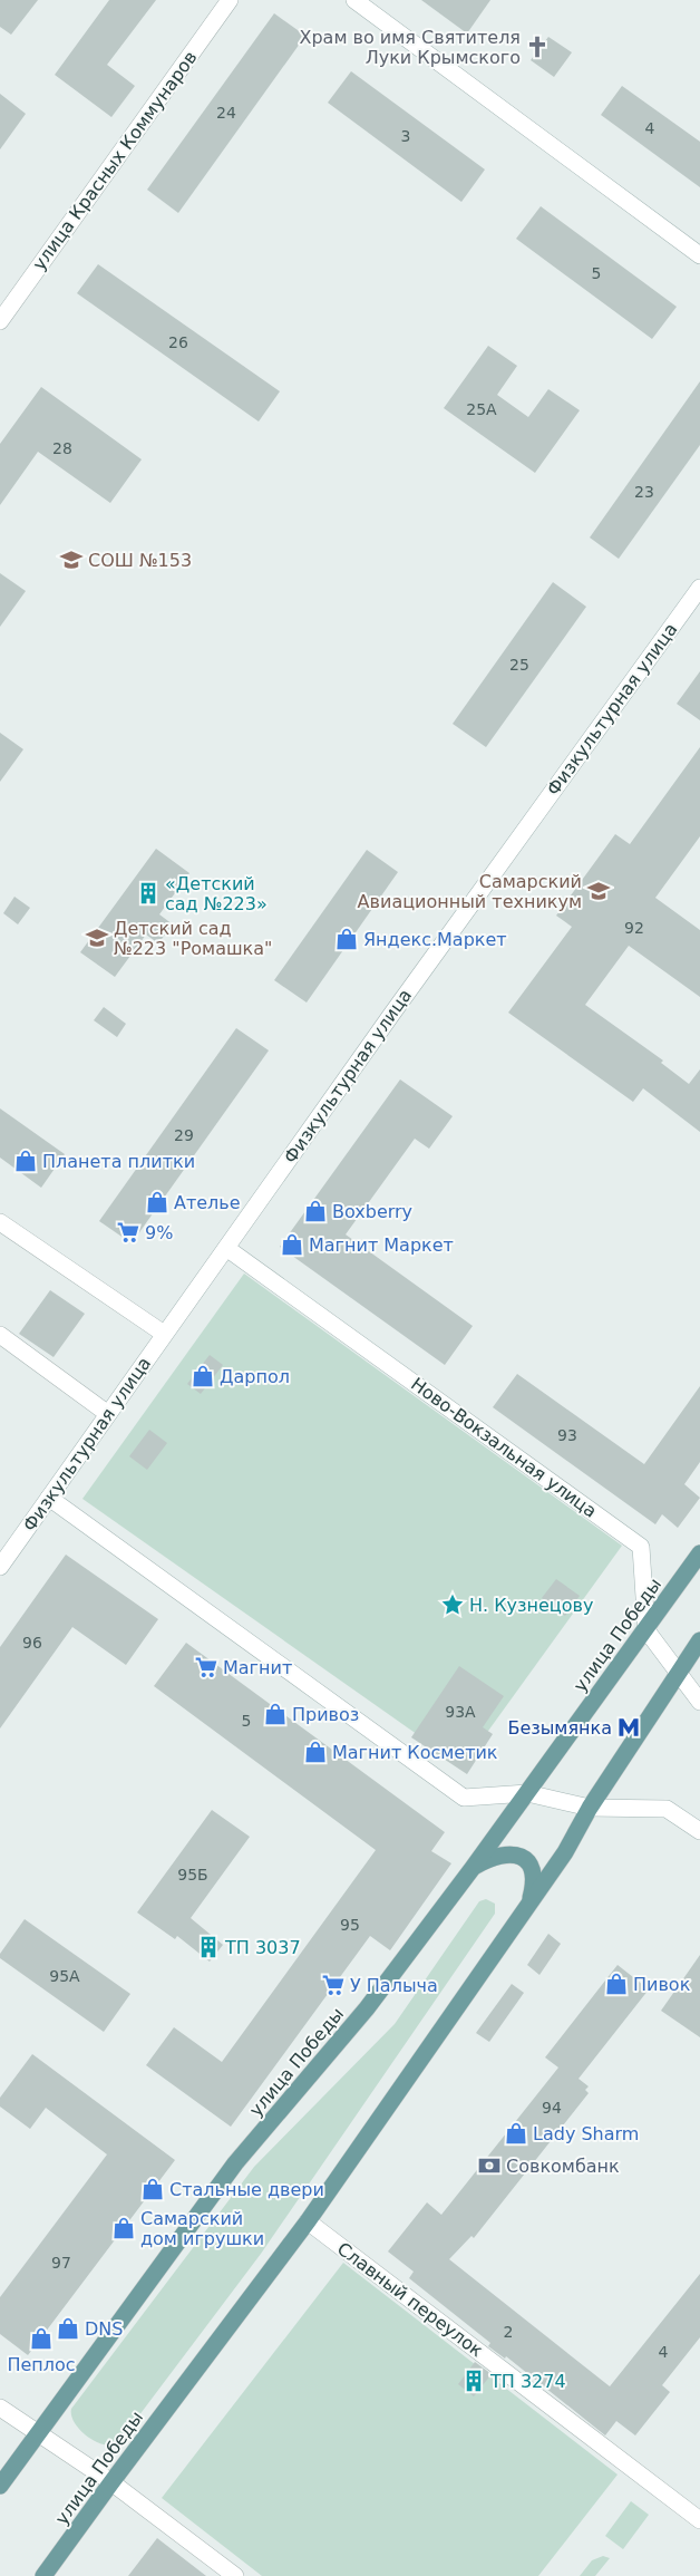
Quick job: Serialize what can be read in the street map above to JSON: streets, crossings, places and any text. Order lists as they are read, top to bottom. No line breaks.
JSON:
{"streets":{"main road":["улица Победы"],"street":["улица Красных Коммунаров","Физкультурная улица","Ново-Вокзальная улица","Славный переулок"]},"crossings":[["Физкультурная улица","Ново-Вокзальная улица"],["Ново-Вокзальная улица","улица Победы"],["улица Победы","Славный переулок"]],"places":{"church":["Храм во имя Святителя Луки Крымского"],"school or university":["СОШ №153","Самарский Авиационный техникум","Детский сад №223 \"Ромашка\""],"building":["«Детский сад №223»","ТП 3037","ТП 3274"],"shop":["Яндекс.Маркет","Планета плитки","Ателье","Boxberry","Магнит Маркет","Дарпол","Привоз","Магнит Косметик","Пивок","Lady Sharm","Стальные двери","Самарский дом игрушки","DNS","Пеплос"],"supermarket":["9%","Магнит","У Палыча"],"place":["Н. Кузнецову"],"metro station":["Безымянка"],"bank":["Совкомбанк"]},"house_numbers":["24","4","3","5","26","25А","28","23","25","92","29","93","96","93А","5","95Б","95","95А","94","97","2","4"]}
